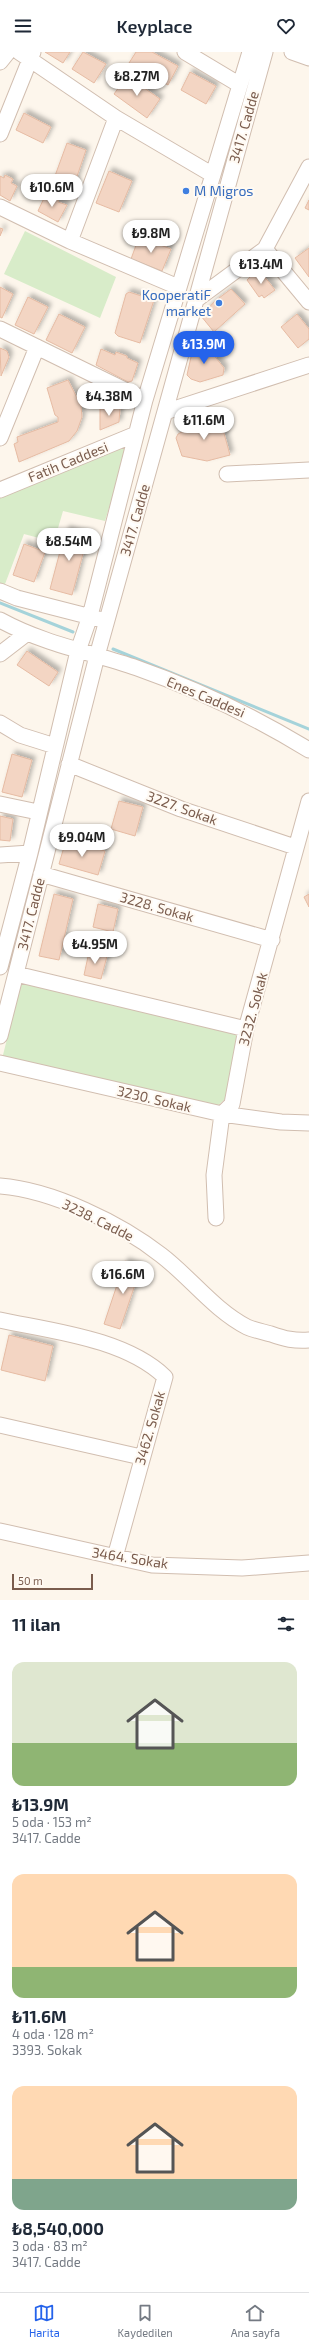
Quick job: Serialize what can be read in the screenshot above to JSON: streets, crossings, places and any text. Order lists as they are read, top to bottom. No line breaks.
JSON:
{"streets":{"street":["3417. Cadde","Fatih Caddesi","Enes Caddesi","3227. Sokak","3228. Sokak","3232. Sokak","3230. Sokak","3238. Cadde","3462. Sokak","3464. Sokak"]},"crossings":[["3417. Cadde","Fatih Caddesi"],["3417. Cadde","Enes Caddesi"],["3417. Cadde","3227. Sokak"],["3417. Cadde","3228. Sokak"],["3227. Sokak","3232. Sokak"],["3228. Sokak","3232. Sokak"],["3232. Sokak","3230. Sokak"],["3462. Sokak","3464. Sokak"]],"places":["M Migros","KooperatiF market"],"scale_bar":"50 m","page":{"header":"Keyplace","price":["₺8.27M","₺10.6M","₺9.8M","₺13.4M","₺13.9M","₺4.38M","₺11.6M","₺8.54M","₺9.04M","₺4.95M","₺16.6M"],"scale":"50 m","heading":"11 ilan","list":[{"name":"₺13.9M","note":"5 oda · 153 m² · 3417. Cadde"},{"name":"₺11.6M","note":"4 oda · 128 m² · 3393. Sokak"},{"name":"₺8,540,000","note":"3 oda · 83 m² · 3417. Cadde"}],"tabs":["Harita","Kaydedilen","Ana sayfa"]}}
